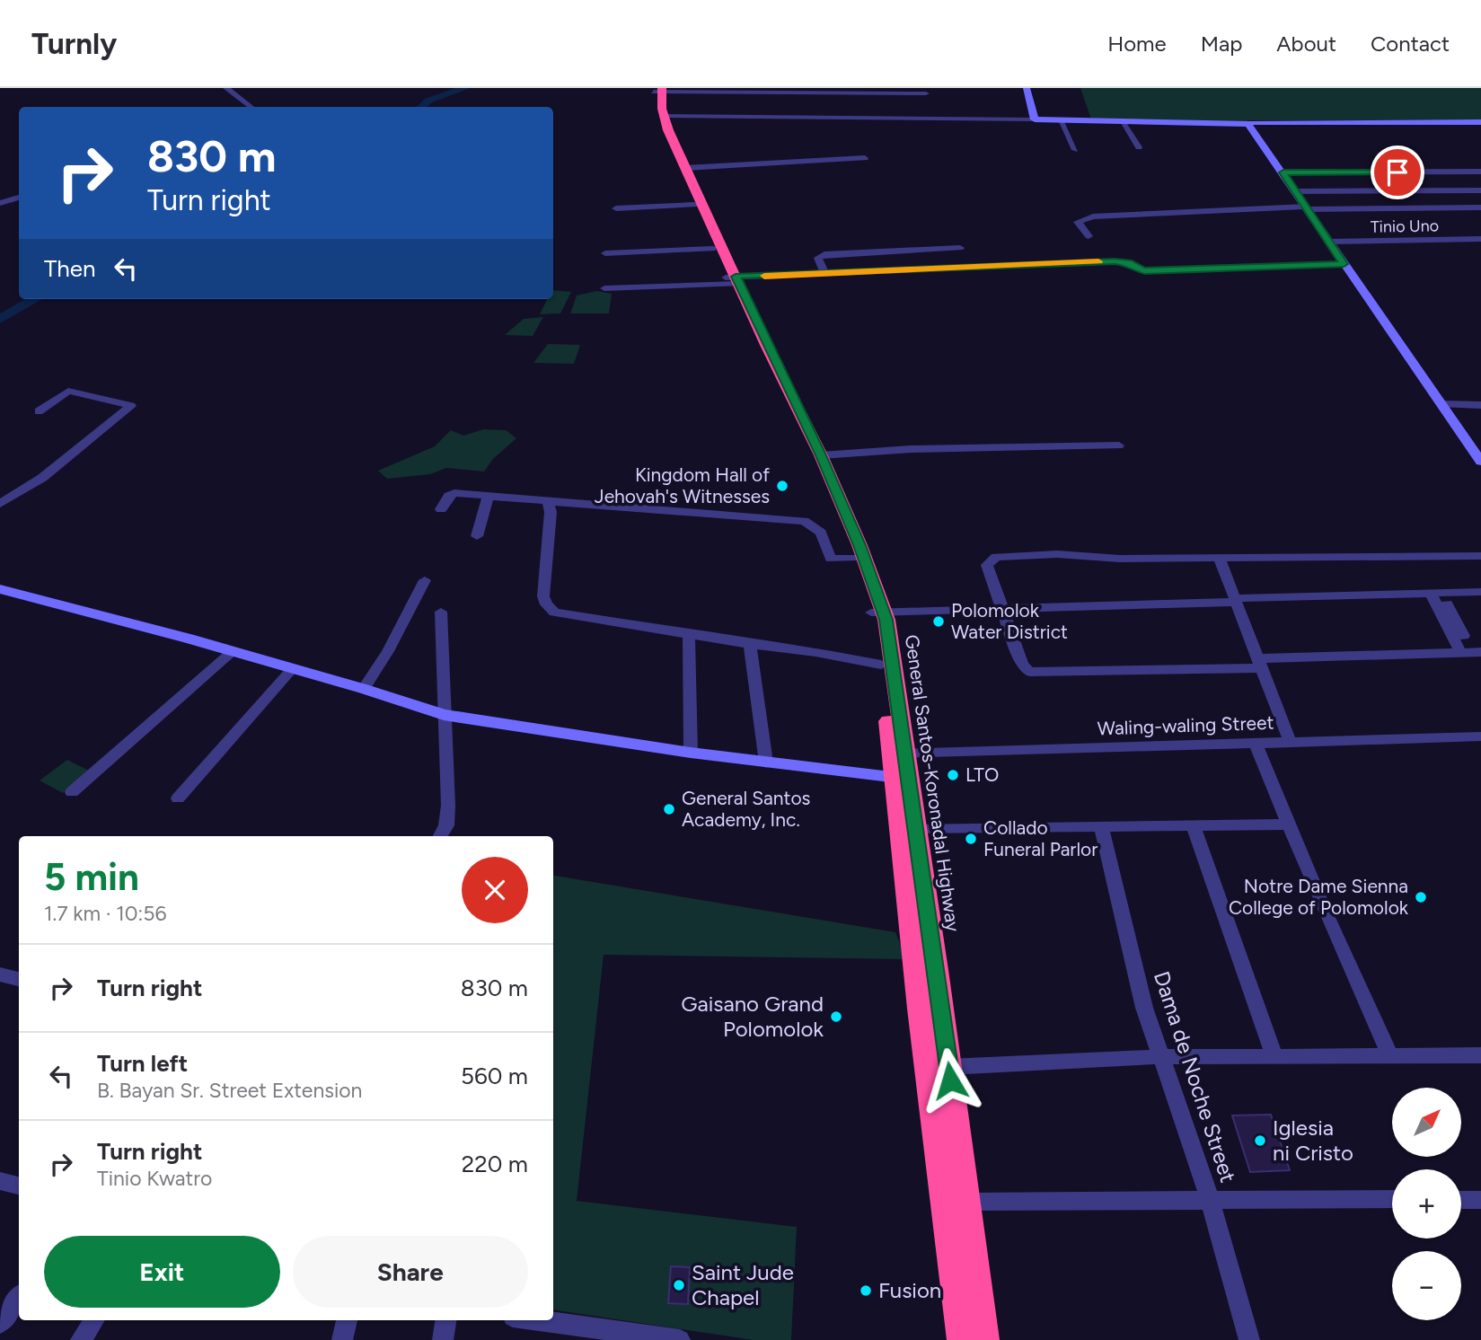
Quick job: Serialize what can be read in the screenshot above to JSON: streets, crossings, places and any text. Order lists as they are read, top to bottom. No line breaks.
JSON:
{"streets":{"highway":["General Santos-Koronadal Highway"],"street":["Tinio Uno","Waling-waling Street","Dama de Noche Street"]},"crossings":[["Waling-waling Street","General Santos-Koronadal Highway"]],"places":["Kingdom Hall of Jehovah's Witnesses","Polomolok Water District","LTO","General Santos Academy, Inc.","Collado Funeral Parlor","Notre Dame Sienna College of Polomolok","Gaisano Grand Polomolok","Iglesia ni Cristo","Saint Jude Chapel","Fusion"],"north":"top right","page":{"header":"Turnly","nav":["Home","Map","About","Contact"],"turn":["830 m","Turn right"],"then":"Then","heading":["5 min","1.7 km · 10:56"],"list":[{"name":"Turn right","value":"830 m"},{"name":"Turn left","note":"B. Bayan Sr. Street Extension","value":"560 m"},{"name":"Turn right","note":"Tinio Kwatro","value":"220 m"}],"map_buttons":["+","−"],"buttons":["Exit","Share"]}}
